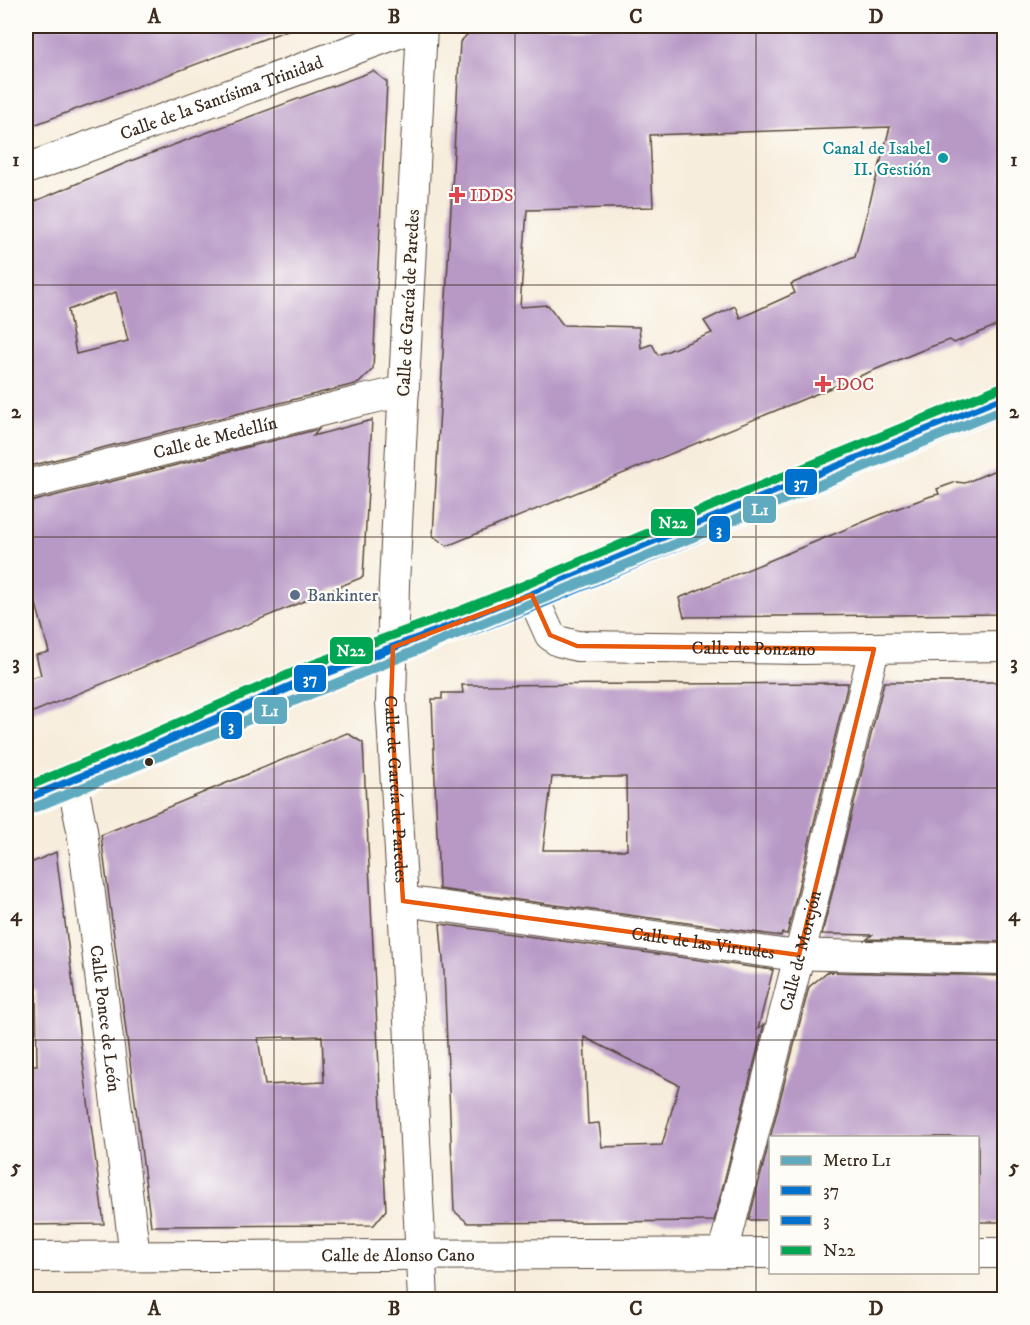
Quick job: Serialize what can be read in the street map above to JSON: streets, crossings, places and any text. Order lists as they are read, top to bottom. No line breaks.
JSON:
{"streets":{"street":["Calle de la Santísima Trinidad","Calle de García de Paredes","Calle de Medellín","Calle de Ponzano","Calle de las Virtudes","Calle de Morejón","Calle Ponce de León","Calle de Alonso Cano"]},"crossings":[["Calle de la Santísima Trinidad","Calle de García de Paredes"],["Calle de García de Paredes","Calle de Medellín"],["Calle de García de Paredes","Calle de las Virtudes"],["Calle de García de Paredes","Calle de Alonso Cano"],["Calle de Ponzano","Calle de Morejón"],["Calle de las Virtudes","Calle de Morejón"],["Calle de Morejón","Calle de Alonso Cano"],["Calle Ponce de León","Calle de Alonso Cano"]],"places":{"other":["Canal de Isabel II. Gestión","Bankinter"],"health":["IDDS","DOC"]},"lines":["transit line N22","transit line 37","metro line L1","transit line 3"],"legend":["Metro L1","37","3","N22"],"grid":{"columns":["A","B","C","D"],"rows":["1","2","3","4","5"]}}
